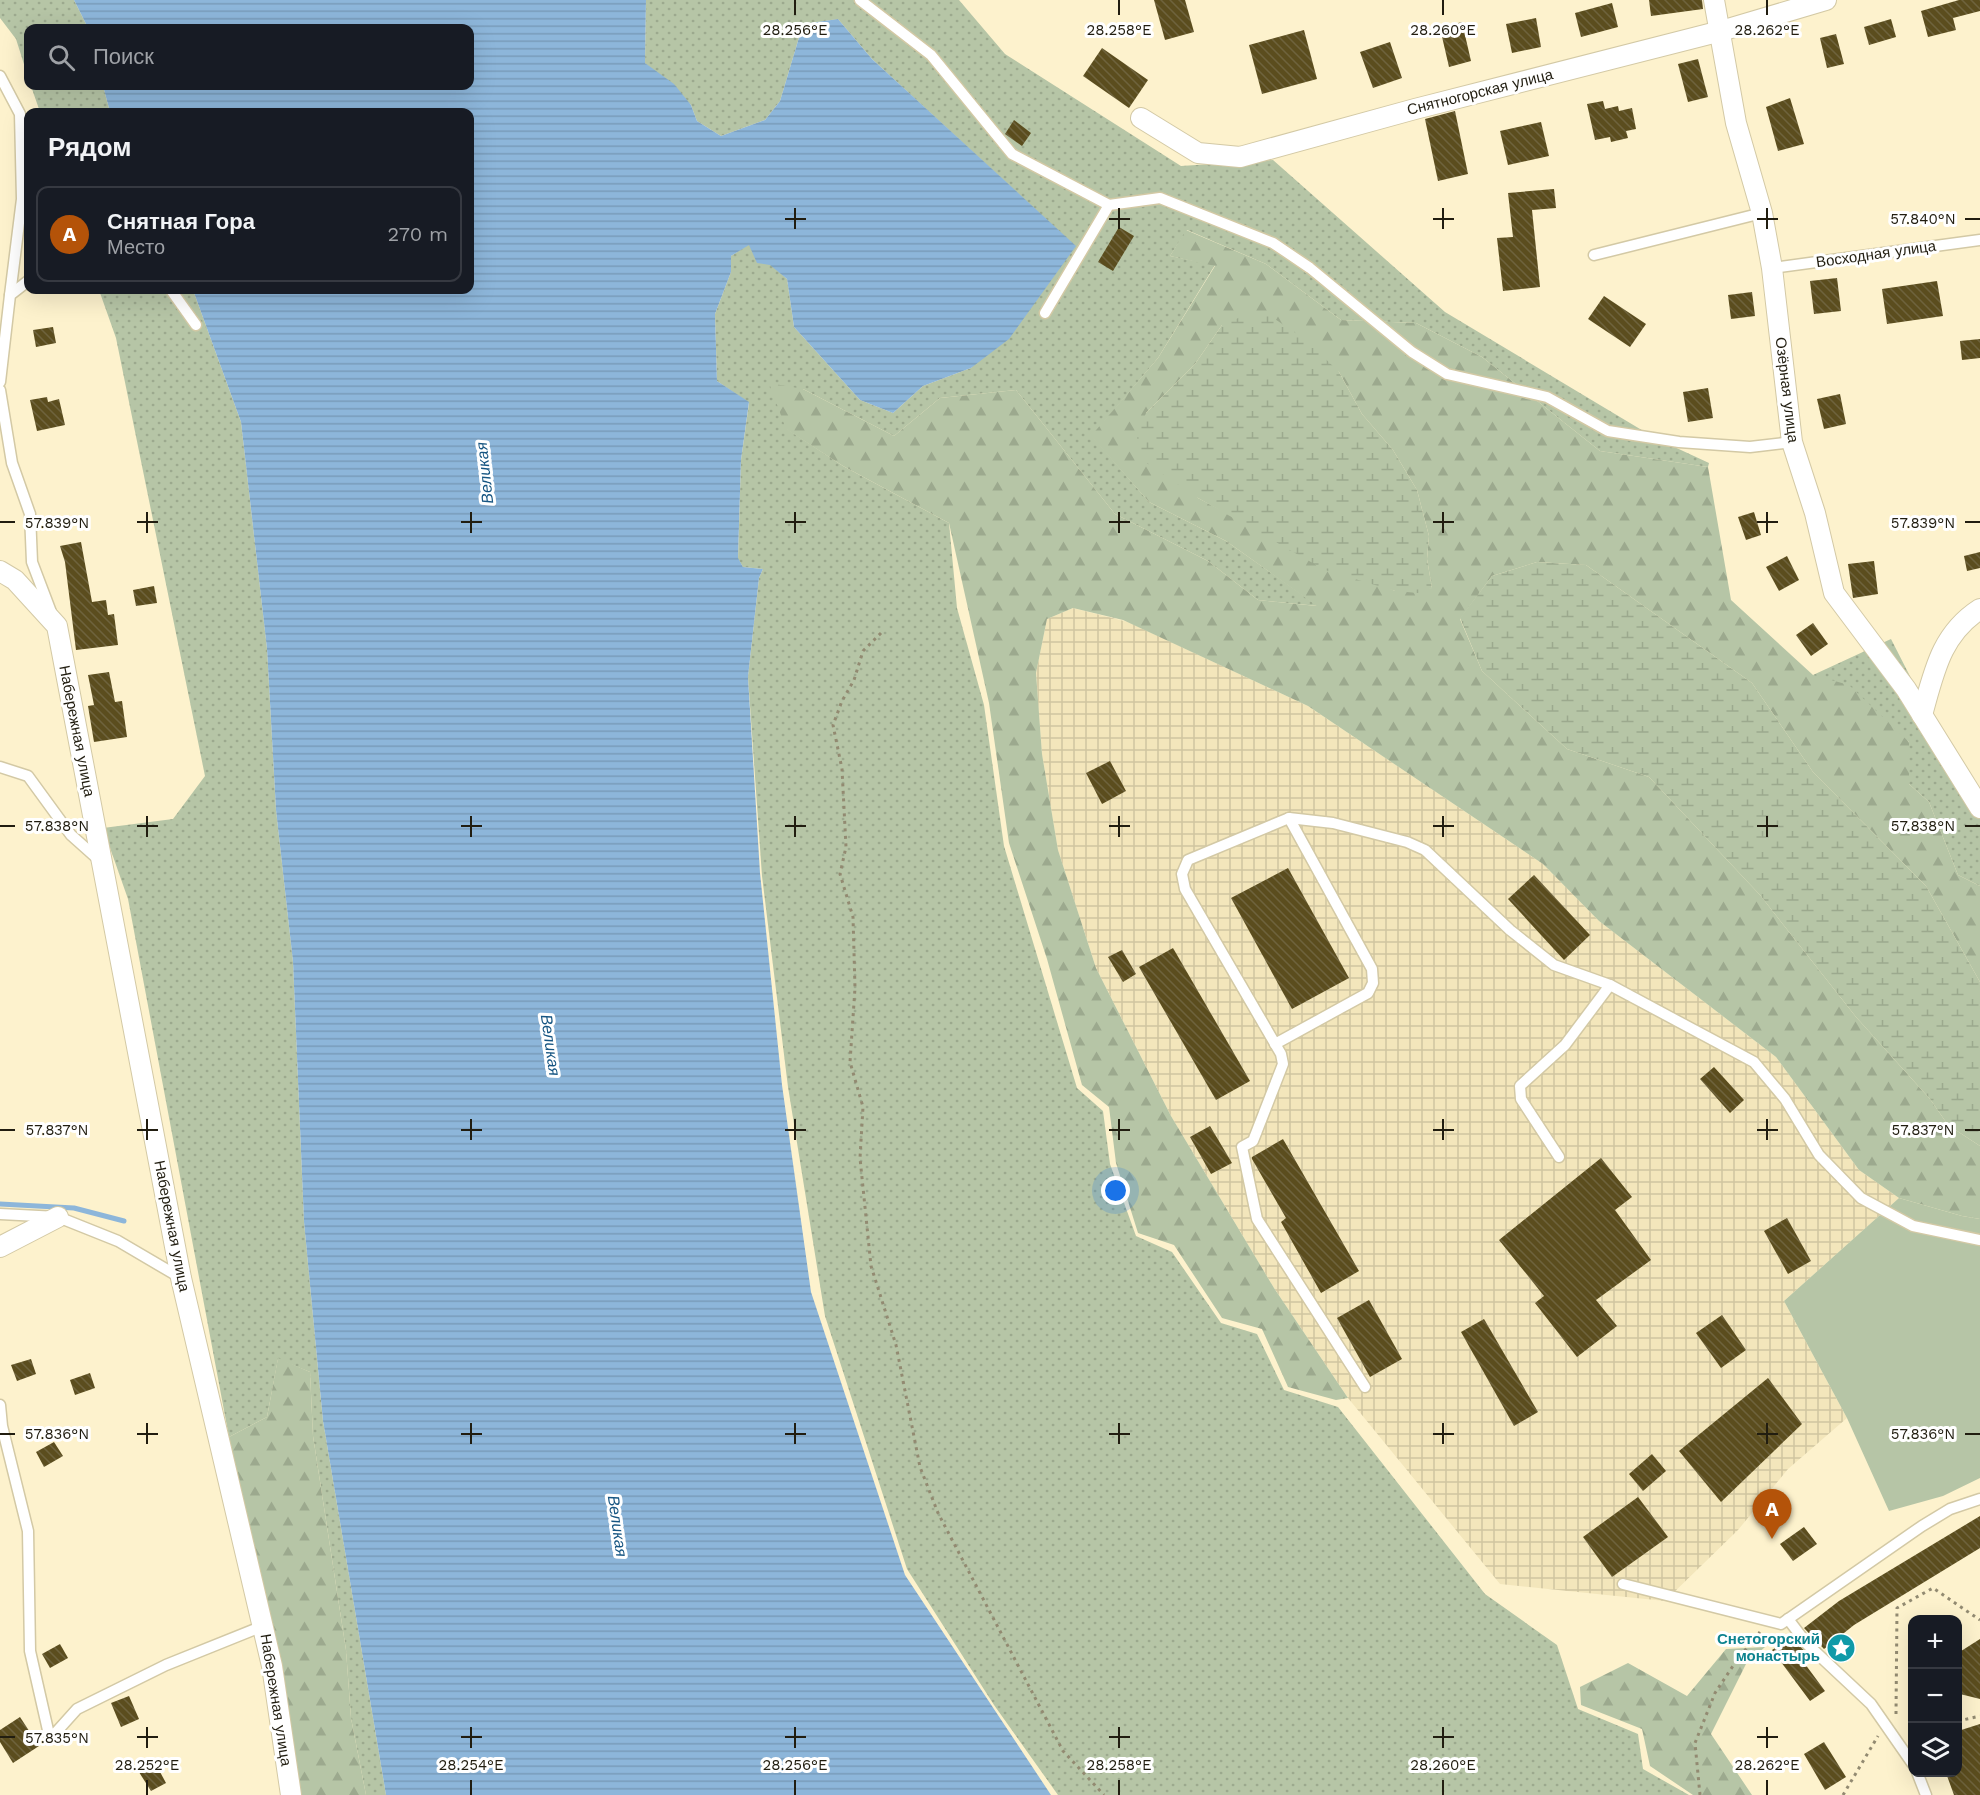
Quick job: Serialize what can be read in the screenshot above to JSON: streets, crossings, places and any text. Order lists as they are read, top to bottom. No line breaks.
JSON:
{"streets":{"street":["Снятногорская улица","Озёрная улица","Набережная улица"],"lane":["Восходная улица"]},"crossings":[["Снятногорская улица","Озёрная улица"],["Восходная улица","Озёрная улица"]],"water":["Великая"],"places":{"place":["Снетогорский монастырь"]},"page":{"search":"Поиск","heading":"Рядом","list":[{"mark":"A","name":"Снятная Гора","note":"Место","value":"270 m"}],"pins":"A","map_buttons":["+","−"]},"coordinates":["28.256°E","28.258°E","28.260°E","28.262°E","57.840°N","57.839°N","57.838°N","57.837°N","57.836°N","57.835°N","28.252°E","28.254°E"]}
